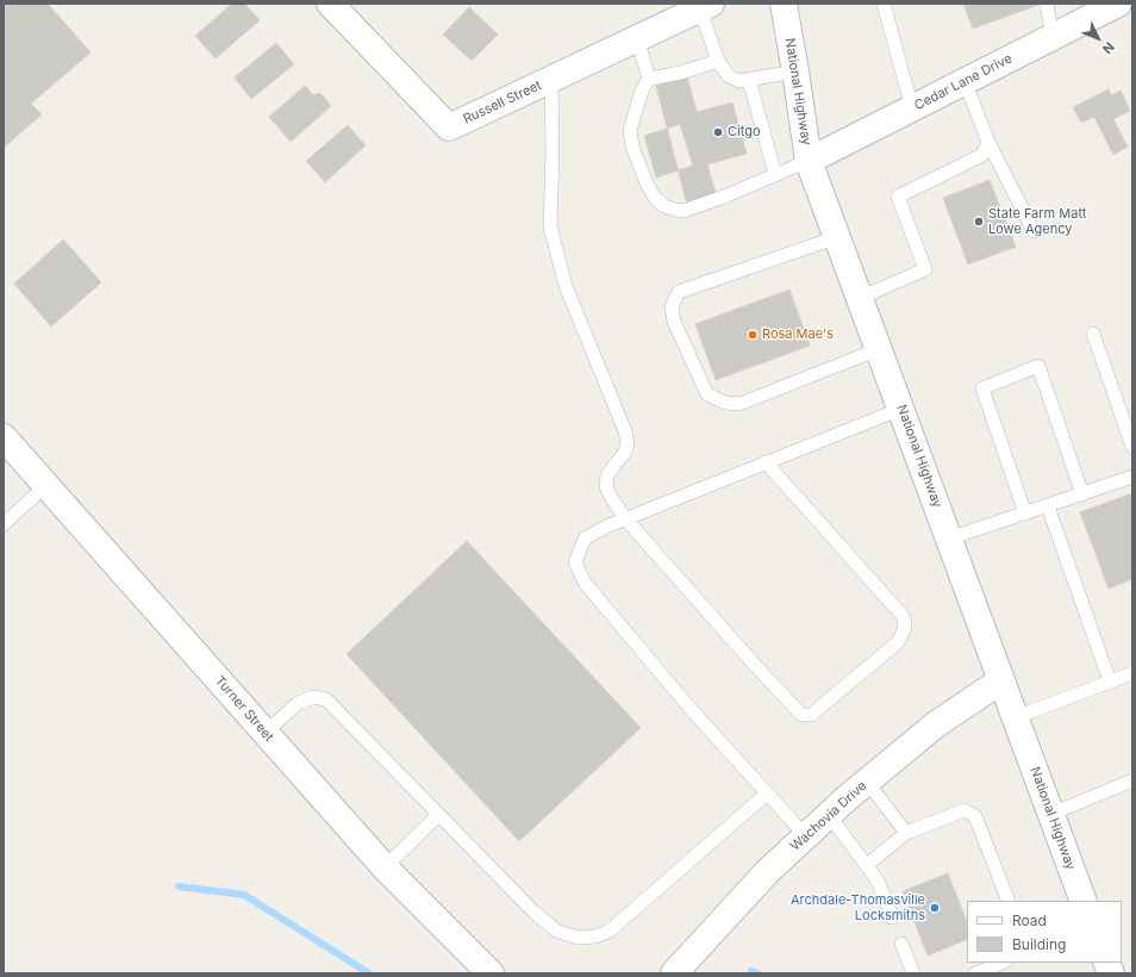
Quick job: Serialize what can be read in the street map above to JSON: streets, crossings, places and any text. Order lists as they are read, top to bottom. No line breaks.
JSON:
{"streets":{"street":["Cedar Lane Drive","National Highway","Russell Street","Turner Street","Wachovia Drive"]},"crossings":[["Cedar Lane Drive","National Highway"],["National Highway","Wachovia Drive"]],"places":["Citgo","State Farm Matt Lowe Agency","Rosa Mae's","Archdale-Thomasville Locksmiths"],"legend":["Road","Building"],"north":"bottom right"}
